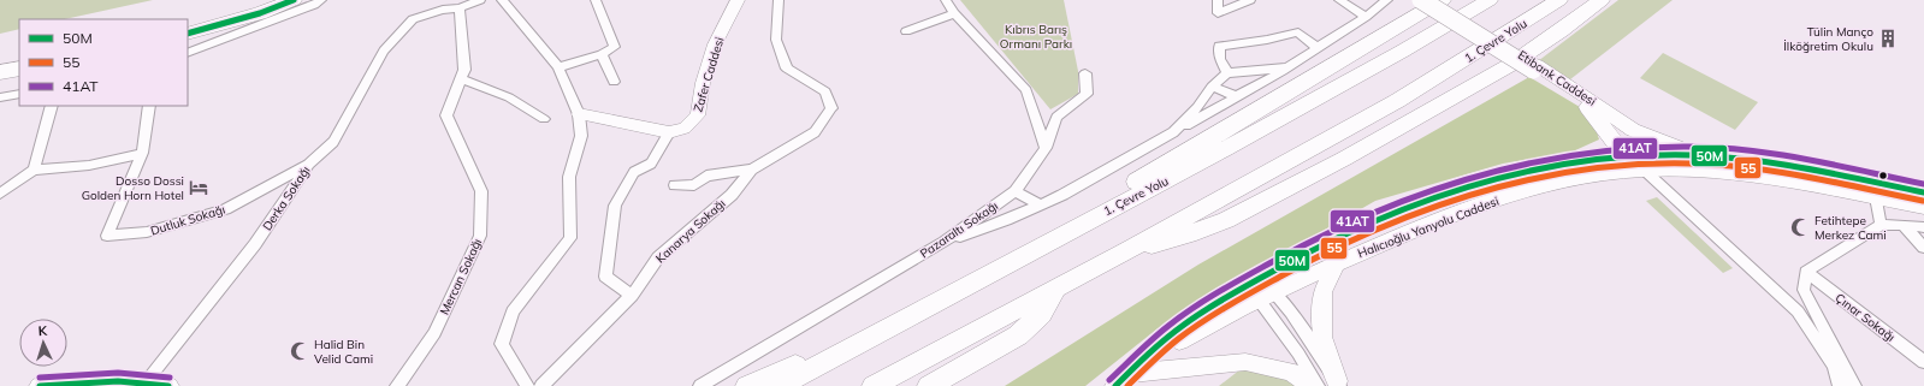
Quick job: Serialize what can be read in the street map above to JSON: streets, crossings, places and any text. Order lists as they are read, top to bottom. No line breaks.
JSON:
{"streets":{"main road":["1. Çevre Yolu","Etibank Caddesi","Halıcıoğlu Yanyolu Caddesi"],"street":["Zafer Caddesi","Derka Sokağı","Dutluk Sokağı","Pazaraltı Sokağı","Kanarya Sokağı","Mercan Sokağı","Çınar Sokağı"]},"crossings":[["Etibank Caddesi","Halıcıoğlu Yanyolu Caddesi"],["Derka Sokağı","Dutluk Sokağı"],["Derka Sokağı","Mercan Sokağı"]],"parks":["Kıbrıs Barış Ormanı Parkı"],"places":{"building":["Tülin Manço İlköğretim Okulu"],"hotel":["Dosso Dossi Golden Horn Hotel"],"mosque":["Fetihtepe Merkez Cami","Halid Bin Velid Cami"]},"lines":["transit line 50M","transit line 41AT","transit line 55"],"legend":["50M","55","41AT"],"north":"top"}
